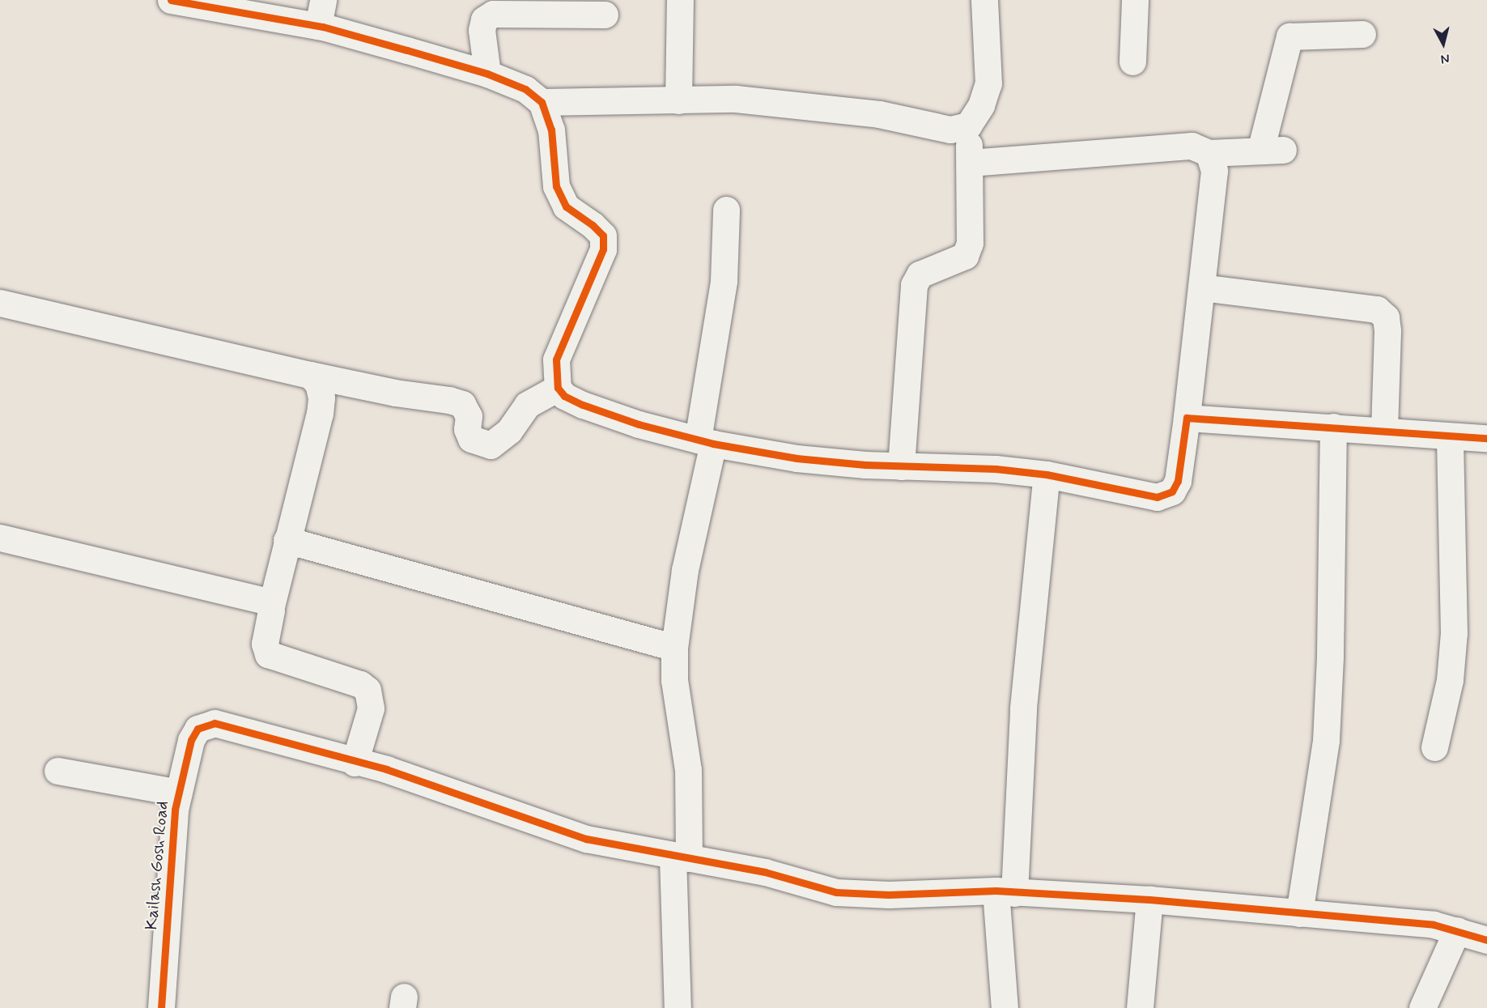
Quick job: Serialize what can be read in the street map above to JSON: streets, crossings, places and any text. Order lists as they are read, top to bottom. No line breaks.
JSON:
{"streets":{"street":["Kailash Gosh Road"]},"north":"bottom"}
